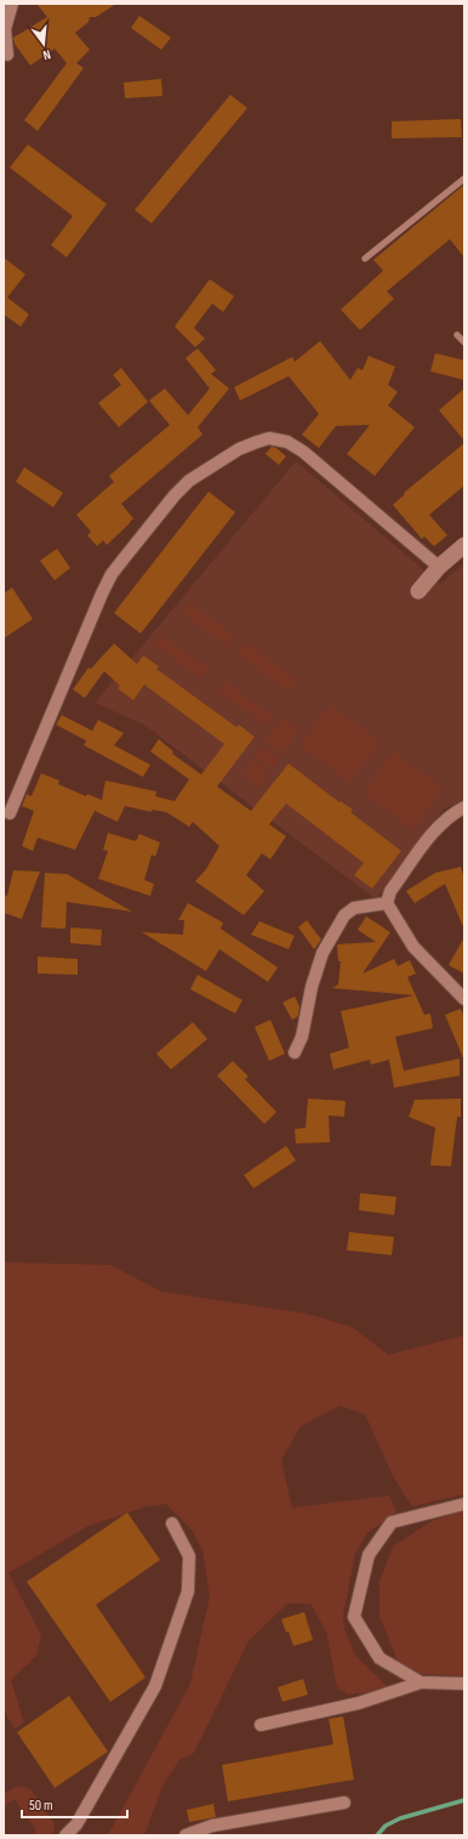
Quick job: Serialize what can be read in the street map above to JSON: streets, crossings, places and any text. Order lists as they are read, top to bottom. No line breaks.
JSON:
{"scale_bar":"50 m","north":"bottom"}
